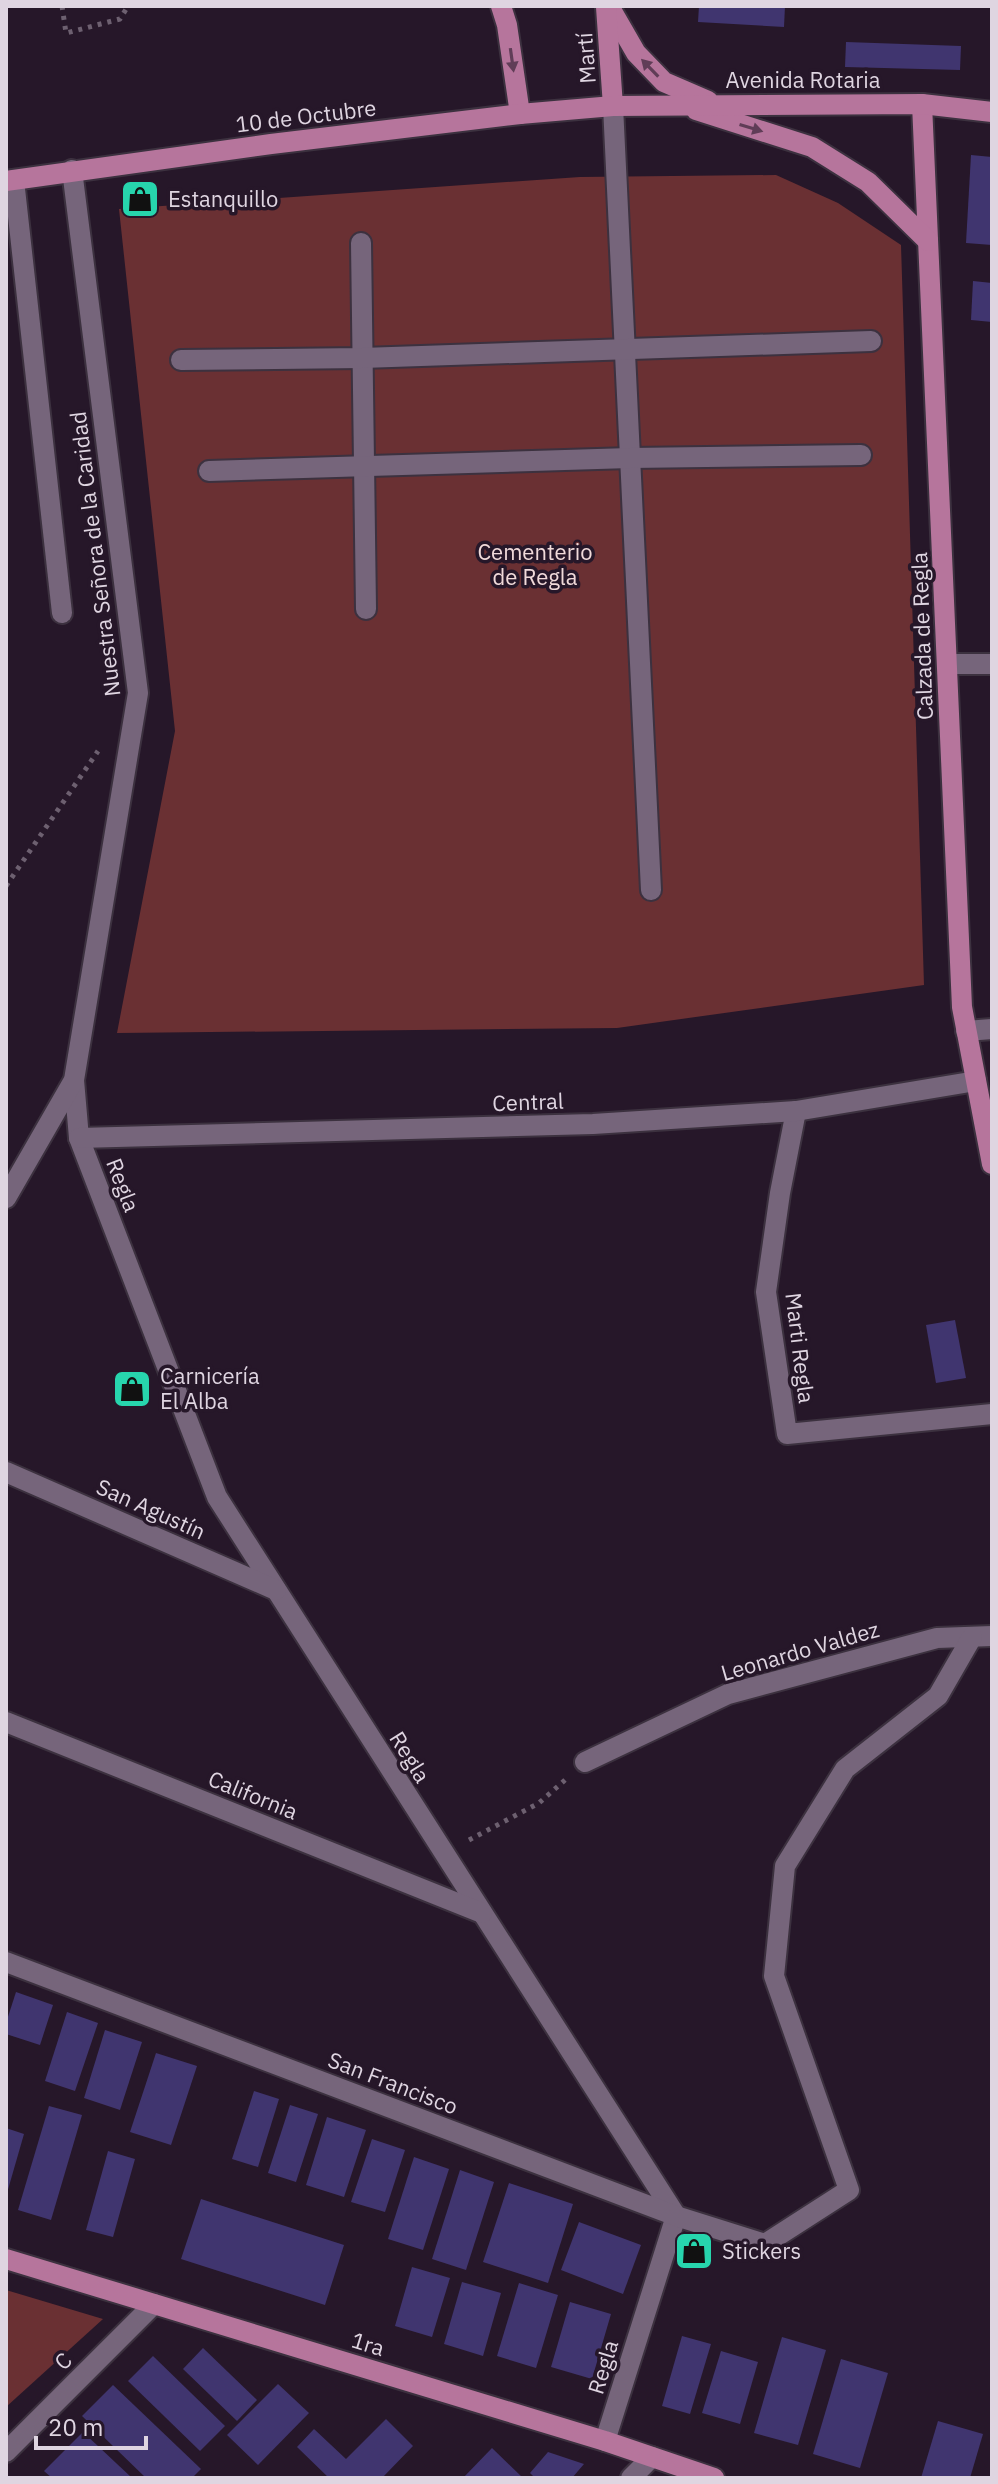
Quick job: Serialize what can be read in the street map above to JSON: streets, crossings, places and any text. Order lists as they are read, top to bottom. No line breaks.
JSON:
{"streets":{"main road":["Martí","Avenida Rotaria","10 de Octubre","Calzada de Regla","1ra"],"street":["Nuestra Señora de la Caridad","Central","Regla","Marti Regla","San Agustín","Leonardo Valdez","California","San Francisco","C"]},"crossings":[["Martí","Avenida Rotaria"],["Martí","10 de Octubre"],["Avenida Rotaria","10 de Octubre"],["Avenida Rotaria","Calzada de Regla"],["10 de Octubre","Nuestra Señora de la Caridad"],["Nuestra Señora de la Caridad","Regla"],["Calzada de Regla","Central"],["Central","Regla"],["Central","Marti Regla"],["Regla","San Agustín"],["Regla","California"],["Regla","San Francisco"],["Regla","1ra"],["Leonardo Valdez","San Francisco"],["1ra","C"]],"parks":["Cementerio de Regla"],"places":{"shop":["Estanquillo","Carnicería El Alba","Stickers"]},"scale_bar":"20 m"}
